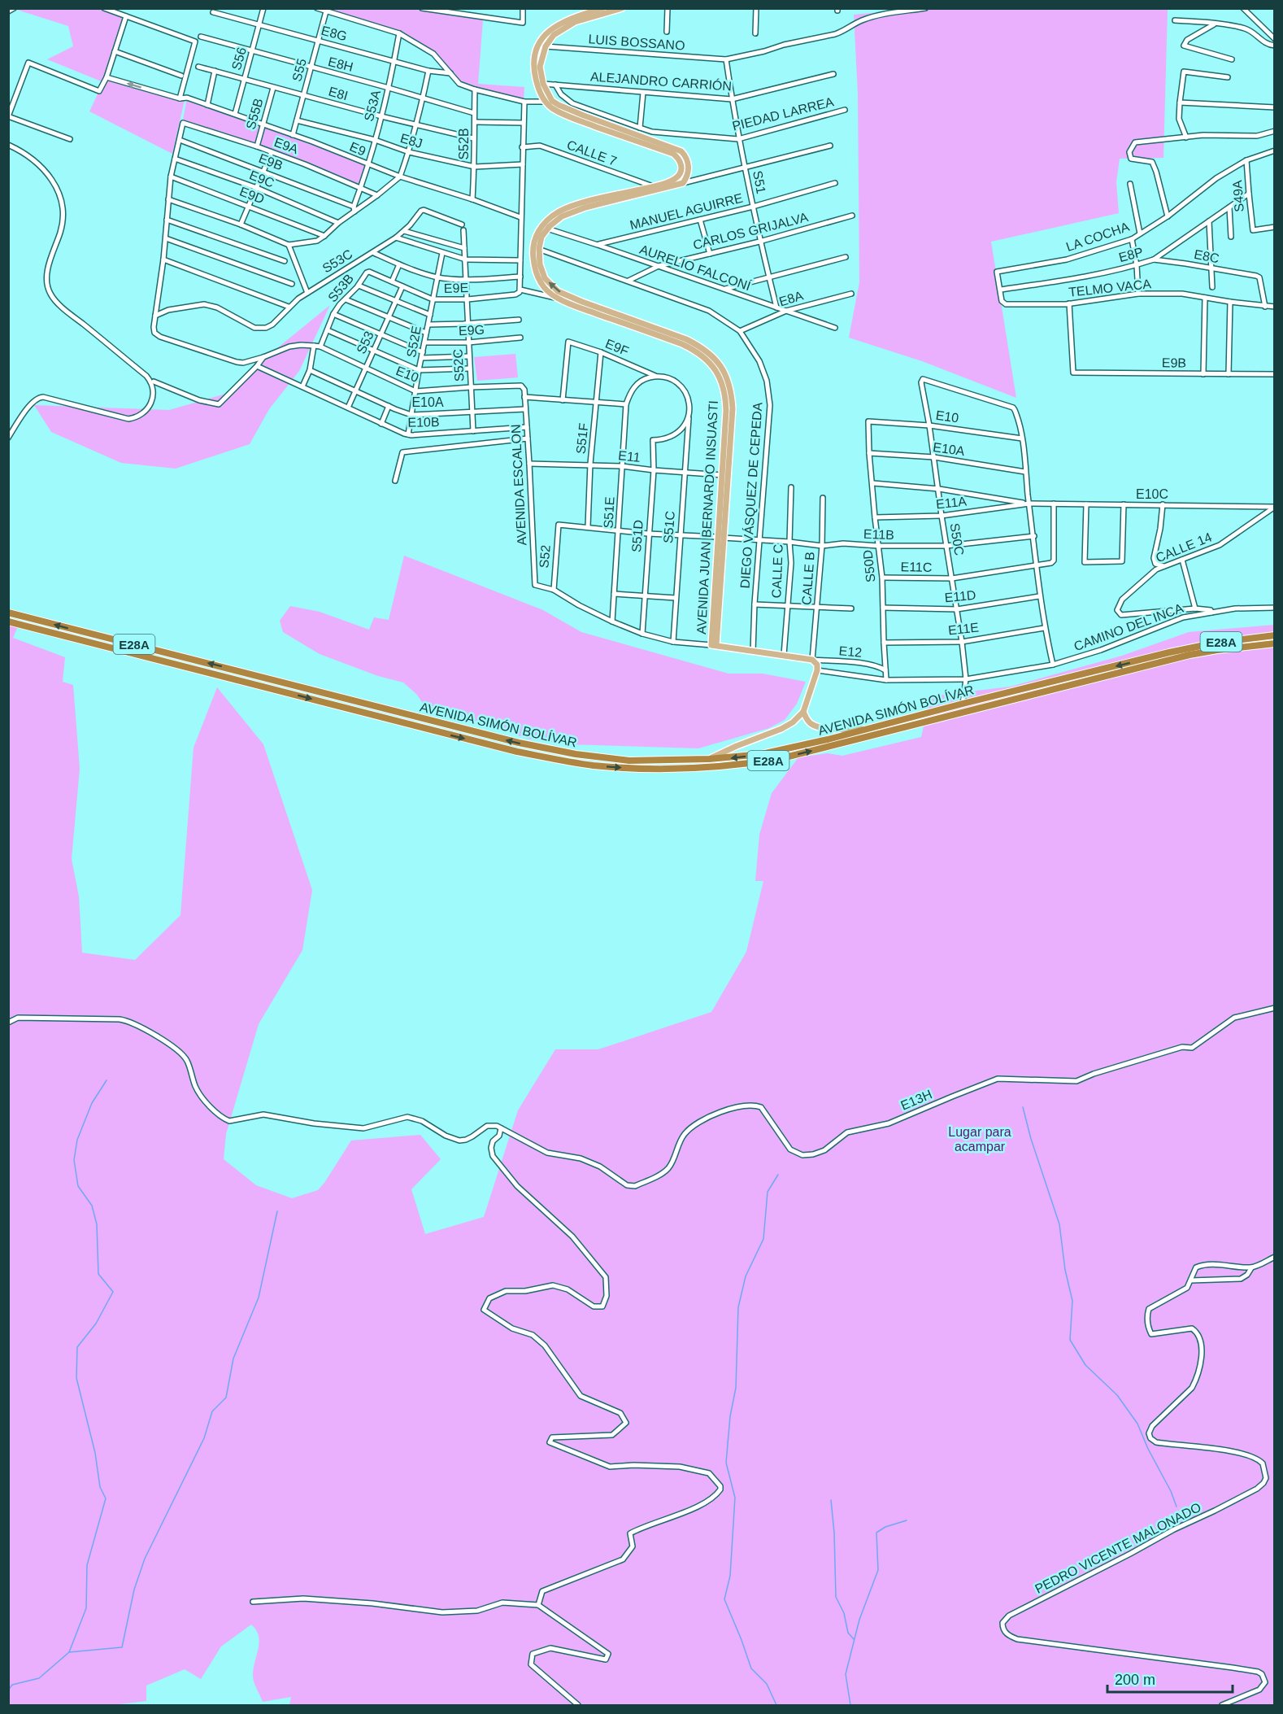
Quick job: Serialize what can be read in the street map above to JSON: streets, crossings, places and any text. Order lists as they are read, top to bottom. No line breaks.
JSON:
{"streets":{"highway":["E28A","AVENIDA SIMÓN BOLÍVAR"],"main road":["AVENIDA JUAN BERNARDO INSUASTI"],"street":["E8G","LUIS BOSSANO","S56","E8H","S55","ALEJANDRO CARRIÓN","E8I","S53A","S55B","PIEDAD LARREA","E8J","S52B","E9A","E9","CALLE 7","E9B","E9C","S51","E9D","S49A","MANUEL AGUIRRE","CARLOS GRIJALVA","LA COCHA","E8P","E8C","S53C","AURELIO FALCONÍ","S53B","E9E","TELMO VACA","E8A","E9G","S52E","S53","E9F","S52C","E10","E10A","E10B","S51F","E11","AVENIDA ESCALON","E10C","DIEGO VÁSQUEZ DE CEPEDA","E11A","S51E","S51C","E11B","S51D","S50C","CALLE 14","S52","S50D","E11C","CALLE C","CALLE B","E11D","CAMINO DEL INCA","E11E","E12","E13H","PEDRO VICENTE MALONADO"]},"crossings":[["E8G","S56"],["E8G","S55"],["E8G","S53A"],["E8G","S52B"],["LUIS BOSSANO","S51"],["S56","E8H"],["S56","E8I"],["S56","E9"],["E8H","S55"],["E8H","S53A"],["E8H","S52B"],["S55","E8I"],["S55","E8J"],["S55","E9"],["ALEJANDRO CARRIÓN","PIEDAD LARREA"],["ALEJANDRO CARRIÓN","S51"],["E8I","S53A"],["E8I","S55B"],["E8I","S52B"],["S53A","E8J"],["S53A","E9A"],["S53A","E9"],["S53A","E9B"],["S55B","E9A"],["S55B","E9"],["PIEDAD LARREA","S51"],["E8J","S52B"],["S52B","E9"],["E9A","E9B"],["E9B","TELMO VACA"],["S51","MANUEL AGUIRRE"],["S51","CARLOS GRIJALVA"],["S51","AURELIO FALCONÍ"],["S49A","LA COCHA"],["S49A","E8P"],["MANUEL AGUIRRE","AURELIO FALCONÍ"],["CARLOS GRIJALVA","AURELIO FALCONÍ"],["CARLOS GRIJALVA","DIEGO VÁSQUEZ DE CEPEDA"],["LA COCHA","E8P"],["LA COCHA","TELMO VACA"],["E8P","E8C"],["E8C","TELMO VACA"],["AURELIO FALCONÍ","E8A"],["S53B","E9E"],["S53B","E10"],["E9E","S52E"],["E9E","S53"],["E9E","S52C"],["E9E","AVENIDA JUAN BERNARDO INSUASTI"],["E8A","DIEGO VÁSQUEZ DE CEPEDA"],["E9G","S52E"],["E9G","S52C"],["S52E","E10"],["S52E","E10A"],["S52E","E10B"],["S53","E10"],["S53","E10A"],["S53","E10B"],["E9F","S51F"],["E9F","S51C"],["E9F","S51D"],["S52C","E10"],["S52C","E10A"],["S52C","E10B"],["E10","AVENIDA ESCALON"],["E10","S50C"],["E10","S50D"],["E10A","AVENIDA ESCALON"],["E10A","S50C"],["E10A","S50D"],["E10B","AVENIDA ESCALON"],["S51F","E11"],["S51F","E11B"],["E11","AVENIDA ESCALON"],["E11","S51E"],["E11","AVENIDA JUAN BERNARDO INSUASTI"],["E11","S51C"],["E11","S51D"],["AVENIDA ESCALON","S52"],["E10C","E11A"],["E10C","CALLE 14"],["DIEGO VÁSQUEZ DE CEPEDA","AVENIDA JUAN BERNARDO INSUASTI"],["DIEGO VÁSQUEZ DE CEPEDA","E11B"],["E11A","S50C"],["E11A","S50D"],["S51E","E11B"],["AVENIDA JUAN BERNARDO INSUASTI","E11B"],["S51C","E11B"],["S51C","S51D"],["E11B","S51D"],["E11B","S50C"],["E11B","S52"],["E11B","S50D"],["E11B","CALLE C"],["E11B","CALLE B"],["S50C","E11C"],["S50C","E11D"],["S50C","CAMINO DEL INCA"],["S50C","E11E"],["S50C","AVENIDA SIMÓN BOLÍVAR"],["CALLE 14","CAMINO DEL INCA"],["S50D","E11C"],["S50D","E11D"],["S50D","CAMINO DEL INCA"],["S50D","E11E"],["S50D","E12"],["CALLE B","E12"]],"parks":["Lugar para acampar"],"scale_bar":"200 m"}
